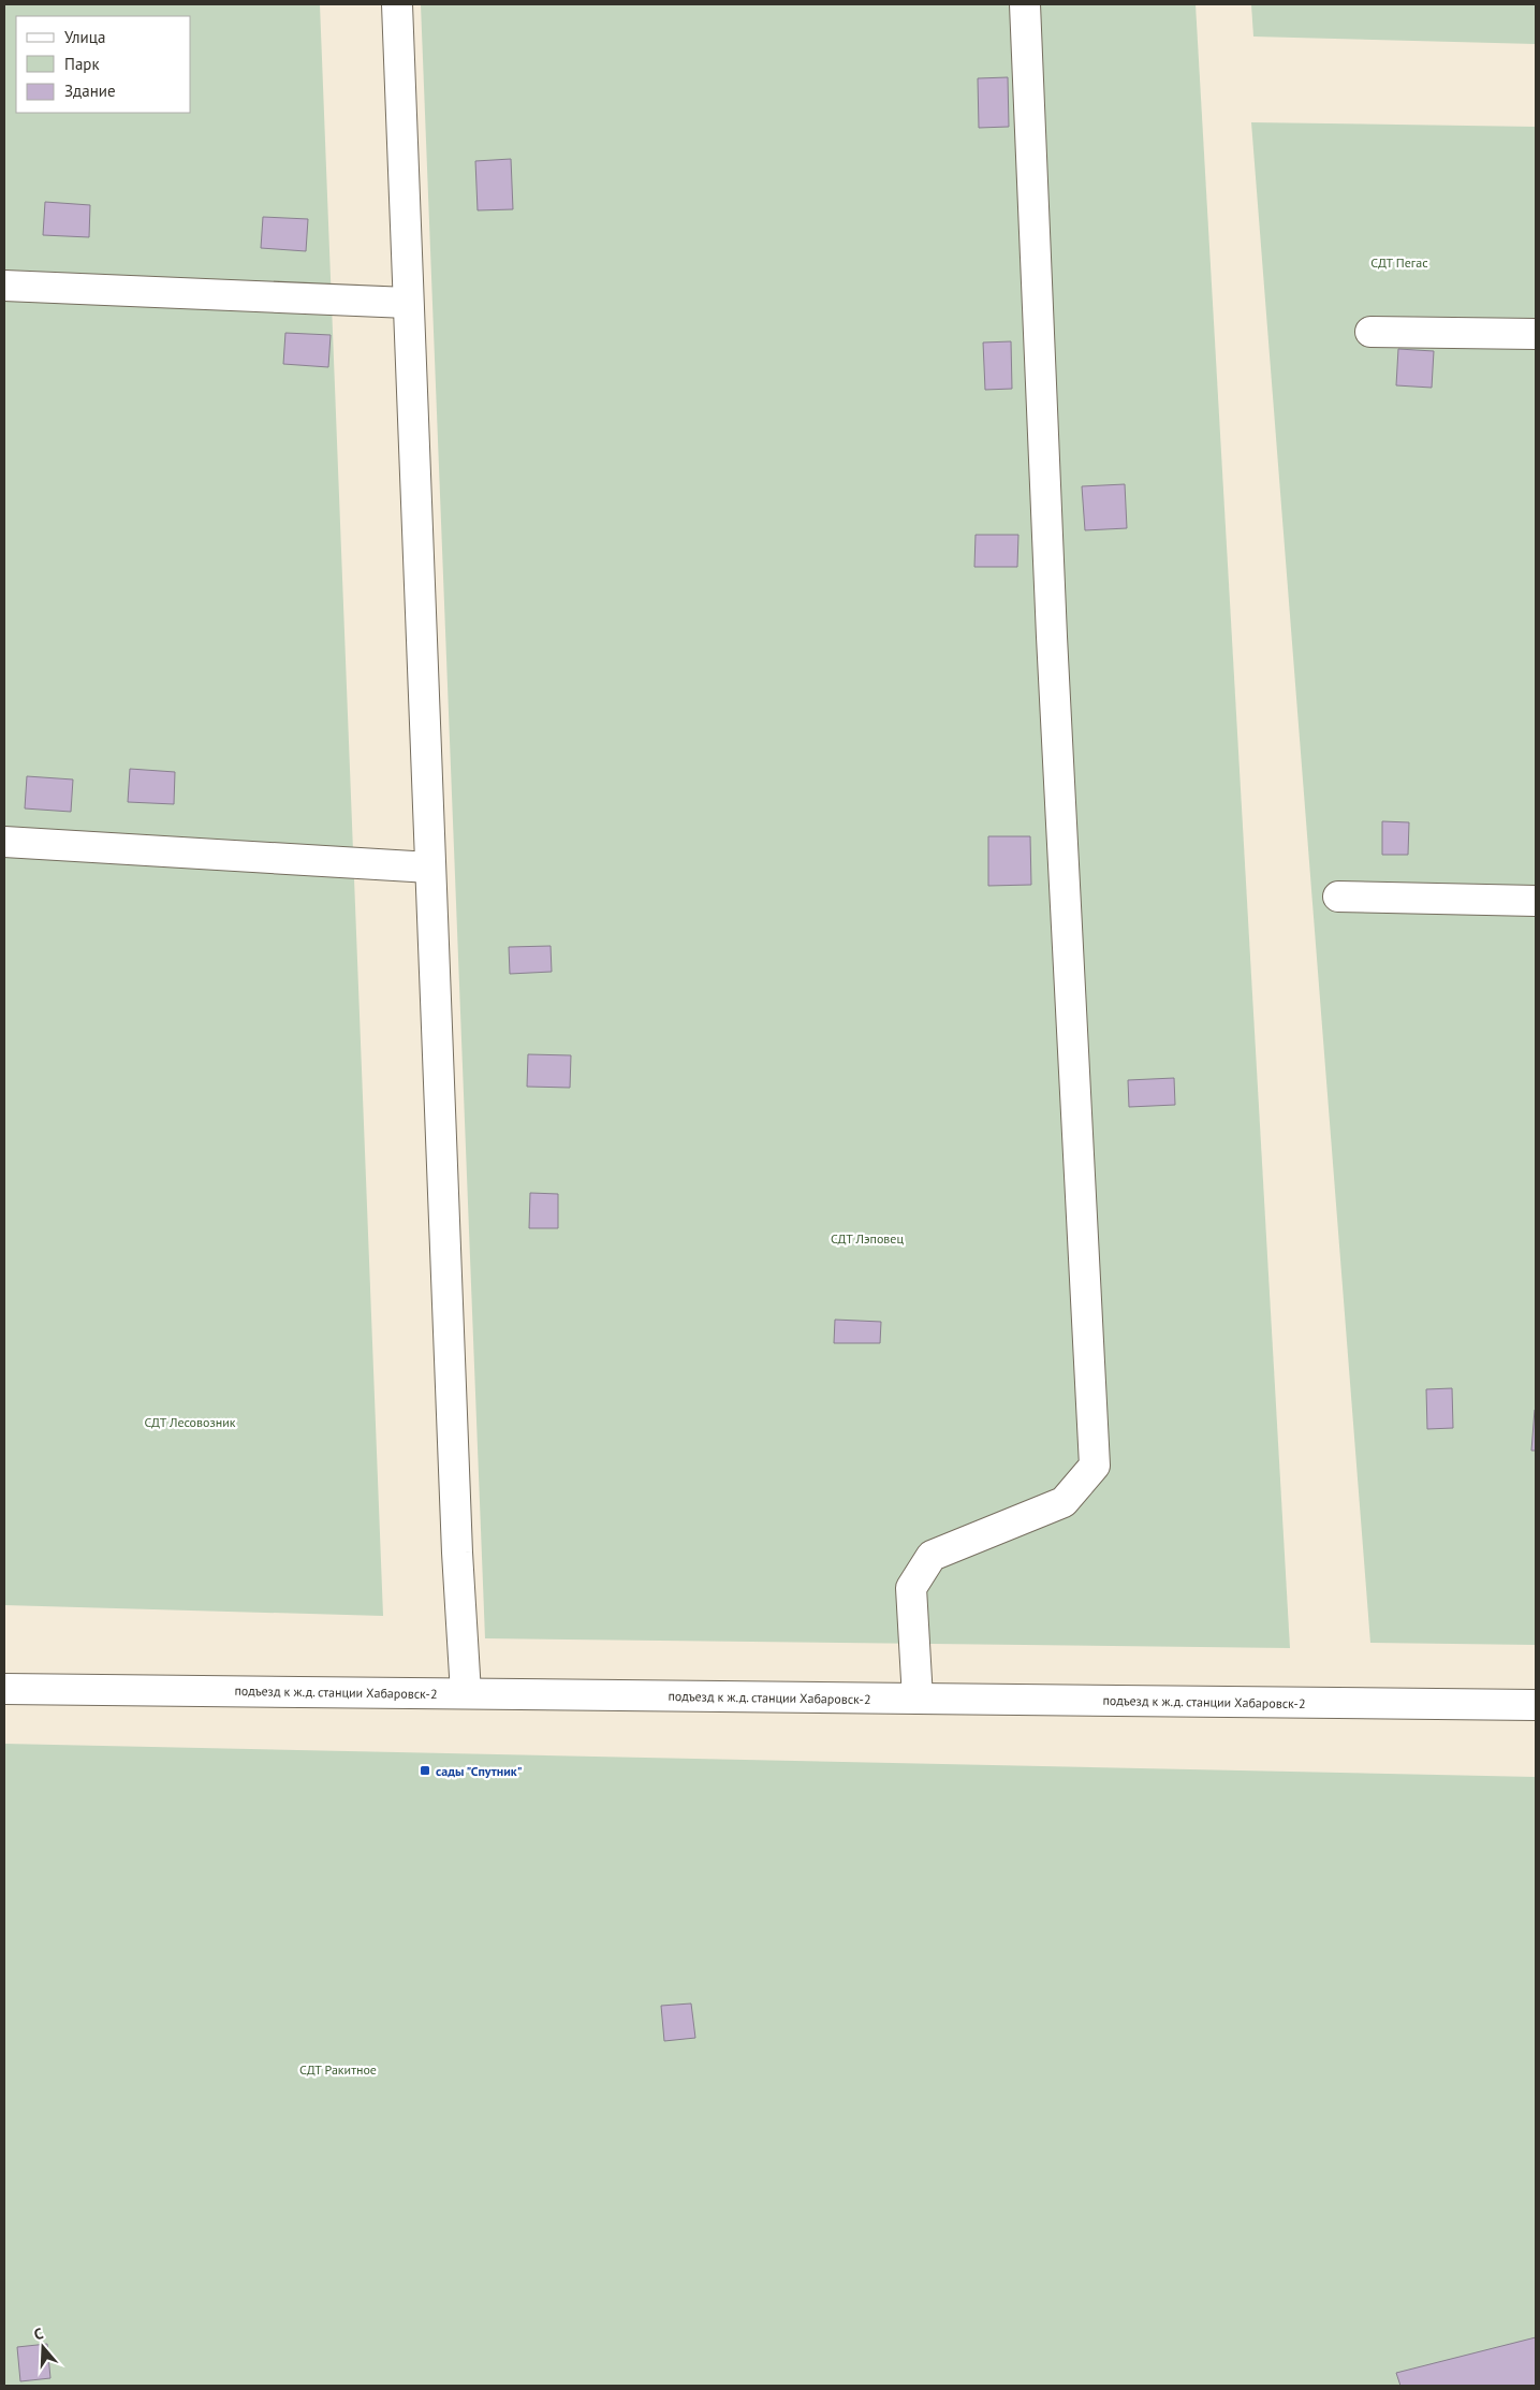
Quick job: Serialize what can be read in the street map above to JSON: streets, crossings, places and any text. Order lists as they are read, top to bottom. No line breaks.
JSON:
{"streets":{"street":["подъезд к ж.д. станции Хабаровск-2"]},"parks":["СДТ Пегас","СДТ Лэповец","СДТ Лесовозник","СДТ Ракитное"],"places":{"transit":["сады \"Спутник\""]},"legend":["Улица","Парк","Здание"],"north":"top"}
